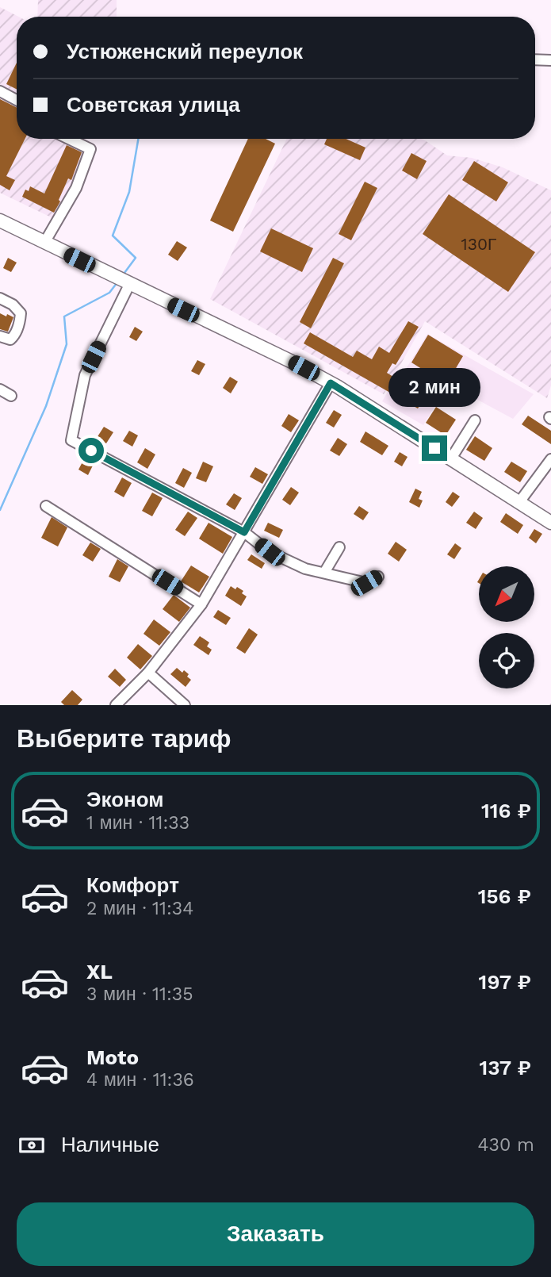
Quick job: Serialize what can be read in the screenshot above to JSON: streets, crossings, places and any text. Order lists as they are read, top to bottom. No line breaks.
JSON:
{"house_numbers":["130Г"],"north":"bottom left","page":{"banner":["Устюженский переулок","Советская улица"],"bubble":"2 мин","heading":"Выберите тариф","list":[{"name":"Эконом","note":"1 мин · 11:33","value":"116 ₽"},{"name":"Комфорт","note":"2 мин · 11:34","value":"156 ₽"},{"name":"XL","note":"3 мин · 11:35","value":"197 ₽"},{"name":"Moto","note":"4 мин · 11:36","value":"137 ₽"}],"pay":["Наличные","430 m"],"buttons":"Заказать"}}
